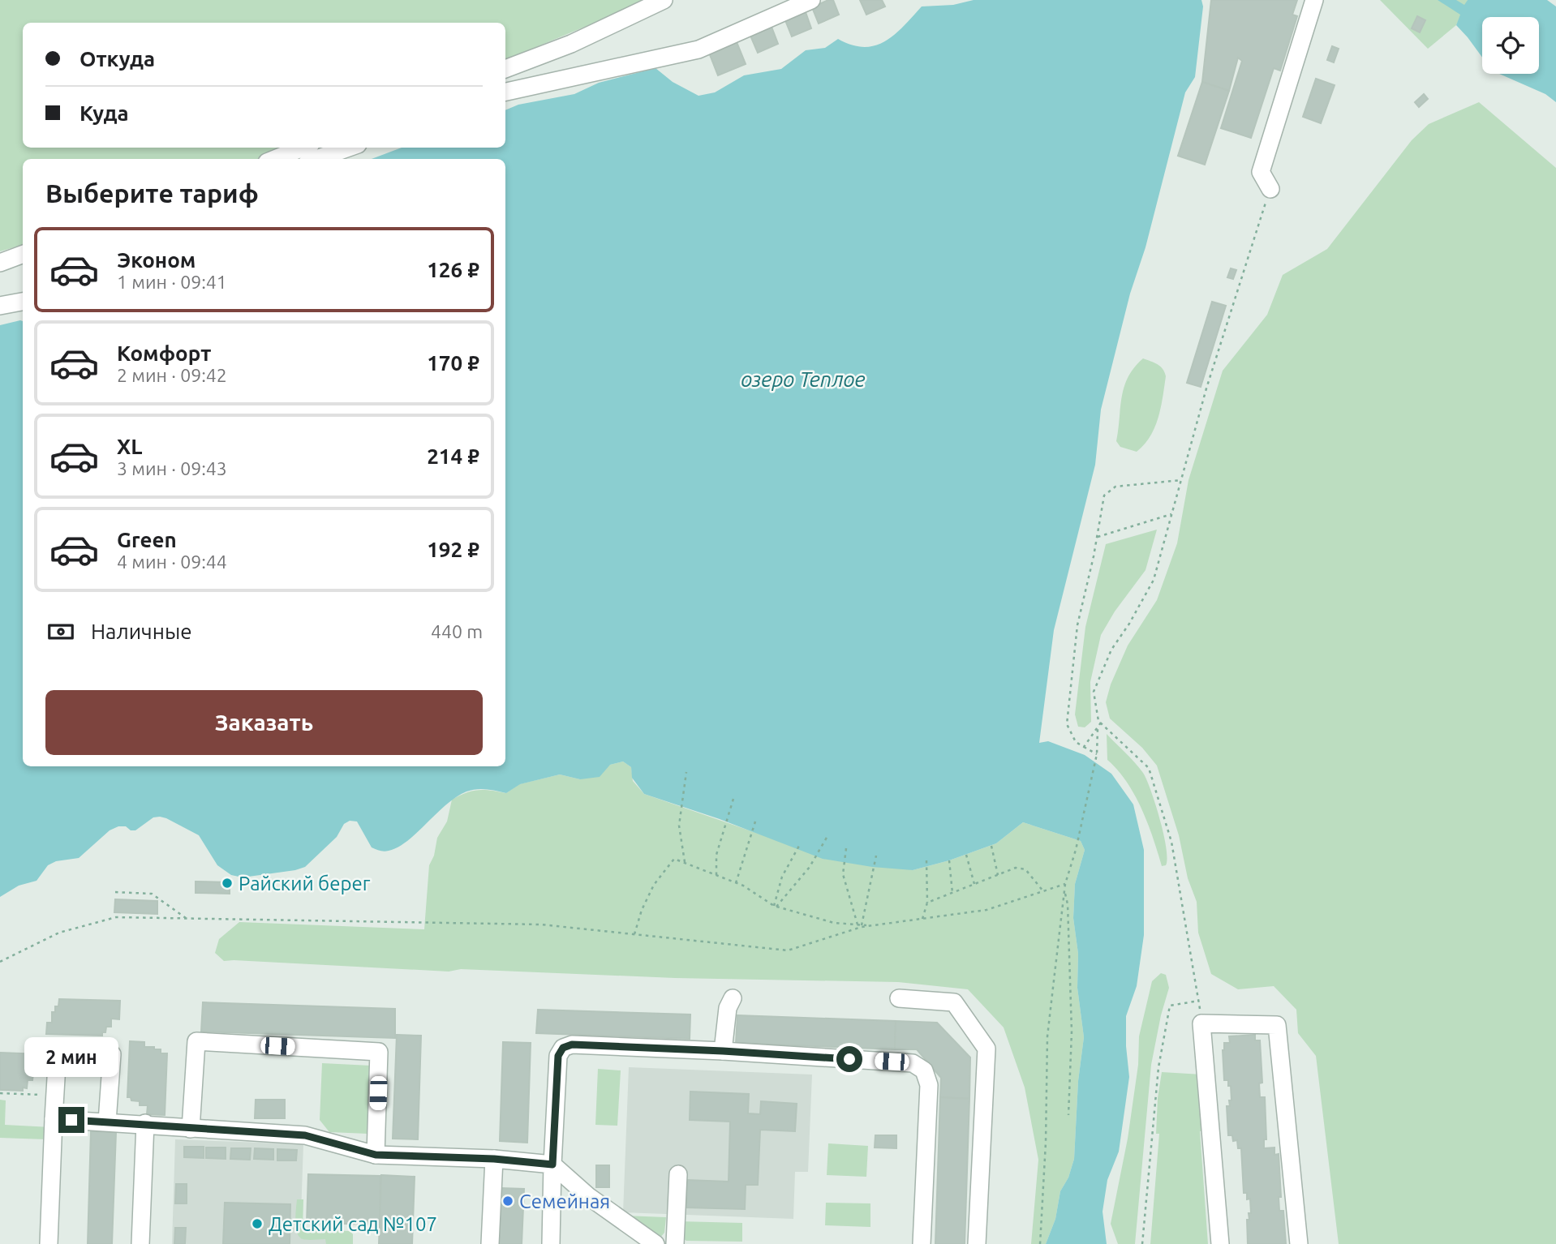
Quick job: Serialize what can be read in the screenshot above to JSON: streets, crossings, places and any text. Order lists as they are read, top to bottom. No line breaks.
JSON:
{"water":["озеро Теплое"],"places":["Райский берег","Семейная","Детский сад №107"],"page":{"banner":["Откуда","Куда"],"heading":"Выберите тариф","list":[{"name":"Эконом","note":"1 мин · 09:41","value":"126 ₽"},{"name":"Комфорт","note":"2 мин · 09:42","value":"170 ₽"},{"name":"XL","note":"3 мин · 09:43","value":"214 ₽"},{"name":"Green","note":"4 мин · 09:44","value":"192 ₽"}],"pay":["Наличные","440 m"],"buttons":"Заказать","bubble":"2 мин"}}
